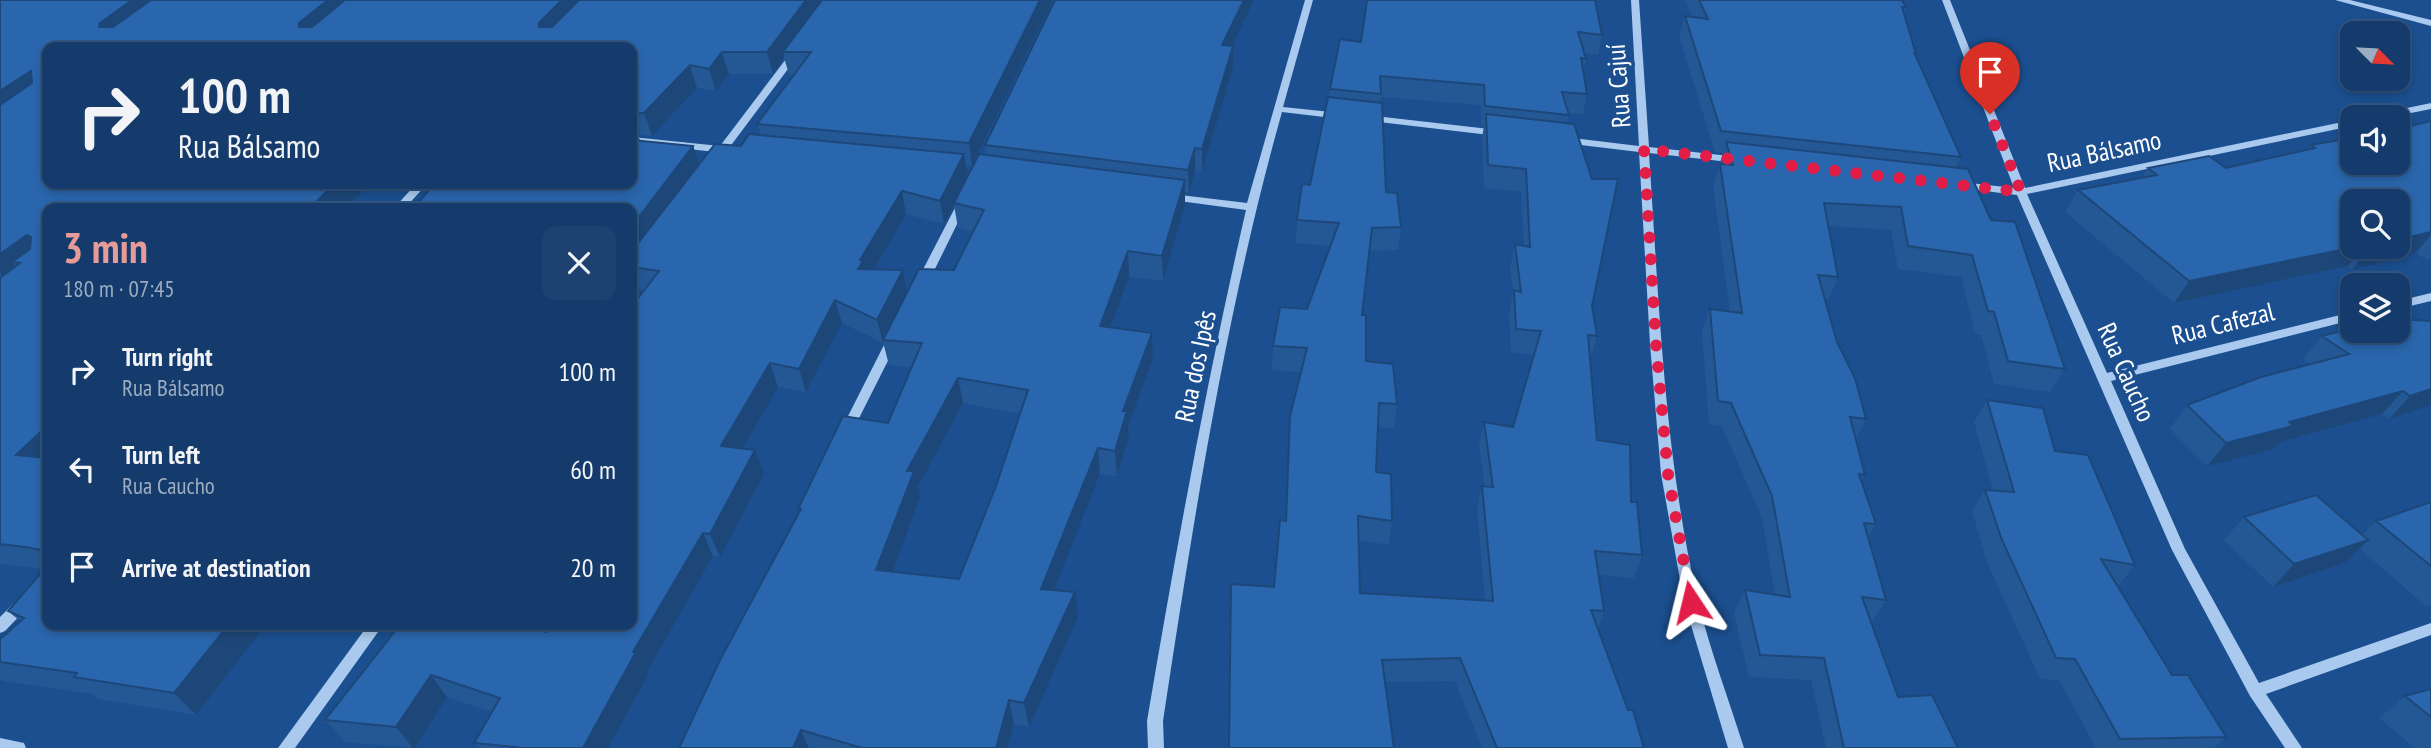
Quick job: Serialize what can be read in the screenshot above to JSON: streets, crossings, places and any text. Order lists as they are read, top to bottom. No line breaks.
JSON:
{"streets":{"street":["Rua Cajuí","Rua Bálsamo","Rua Cafezal","Rua dos Ipês","Rua Caucho"]},"crossings":[["Rua Bálsamo","Rua Caucho"],["Rua Cafezal","Rua Caucho"]],"north":"bottom right","page":{"turn":["100 m","Rua Bálsamo"],"heading":["3 min","180 m · 07:45"],"list":[{"name":"Turn right","note":"Rua Bálsamo","value":"100 m"},{"name":"Turn left","note":"Rua Caucho","value":"60 m"},{"name":"Arrive at destination","value":"20 m"}]}}
